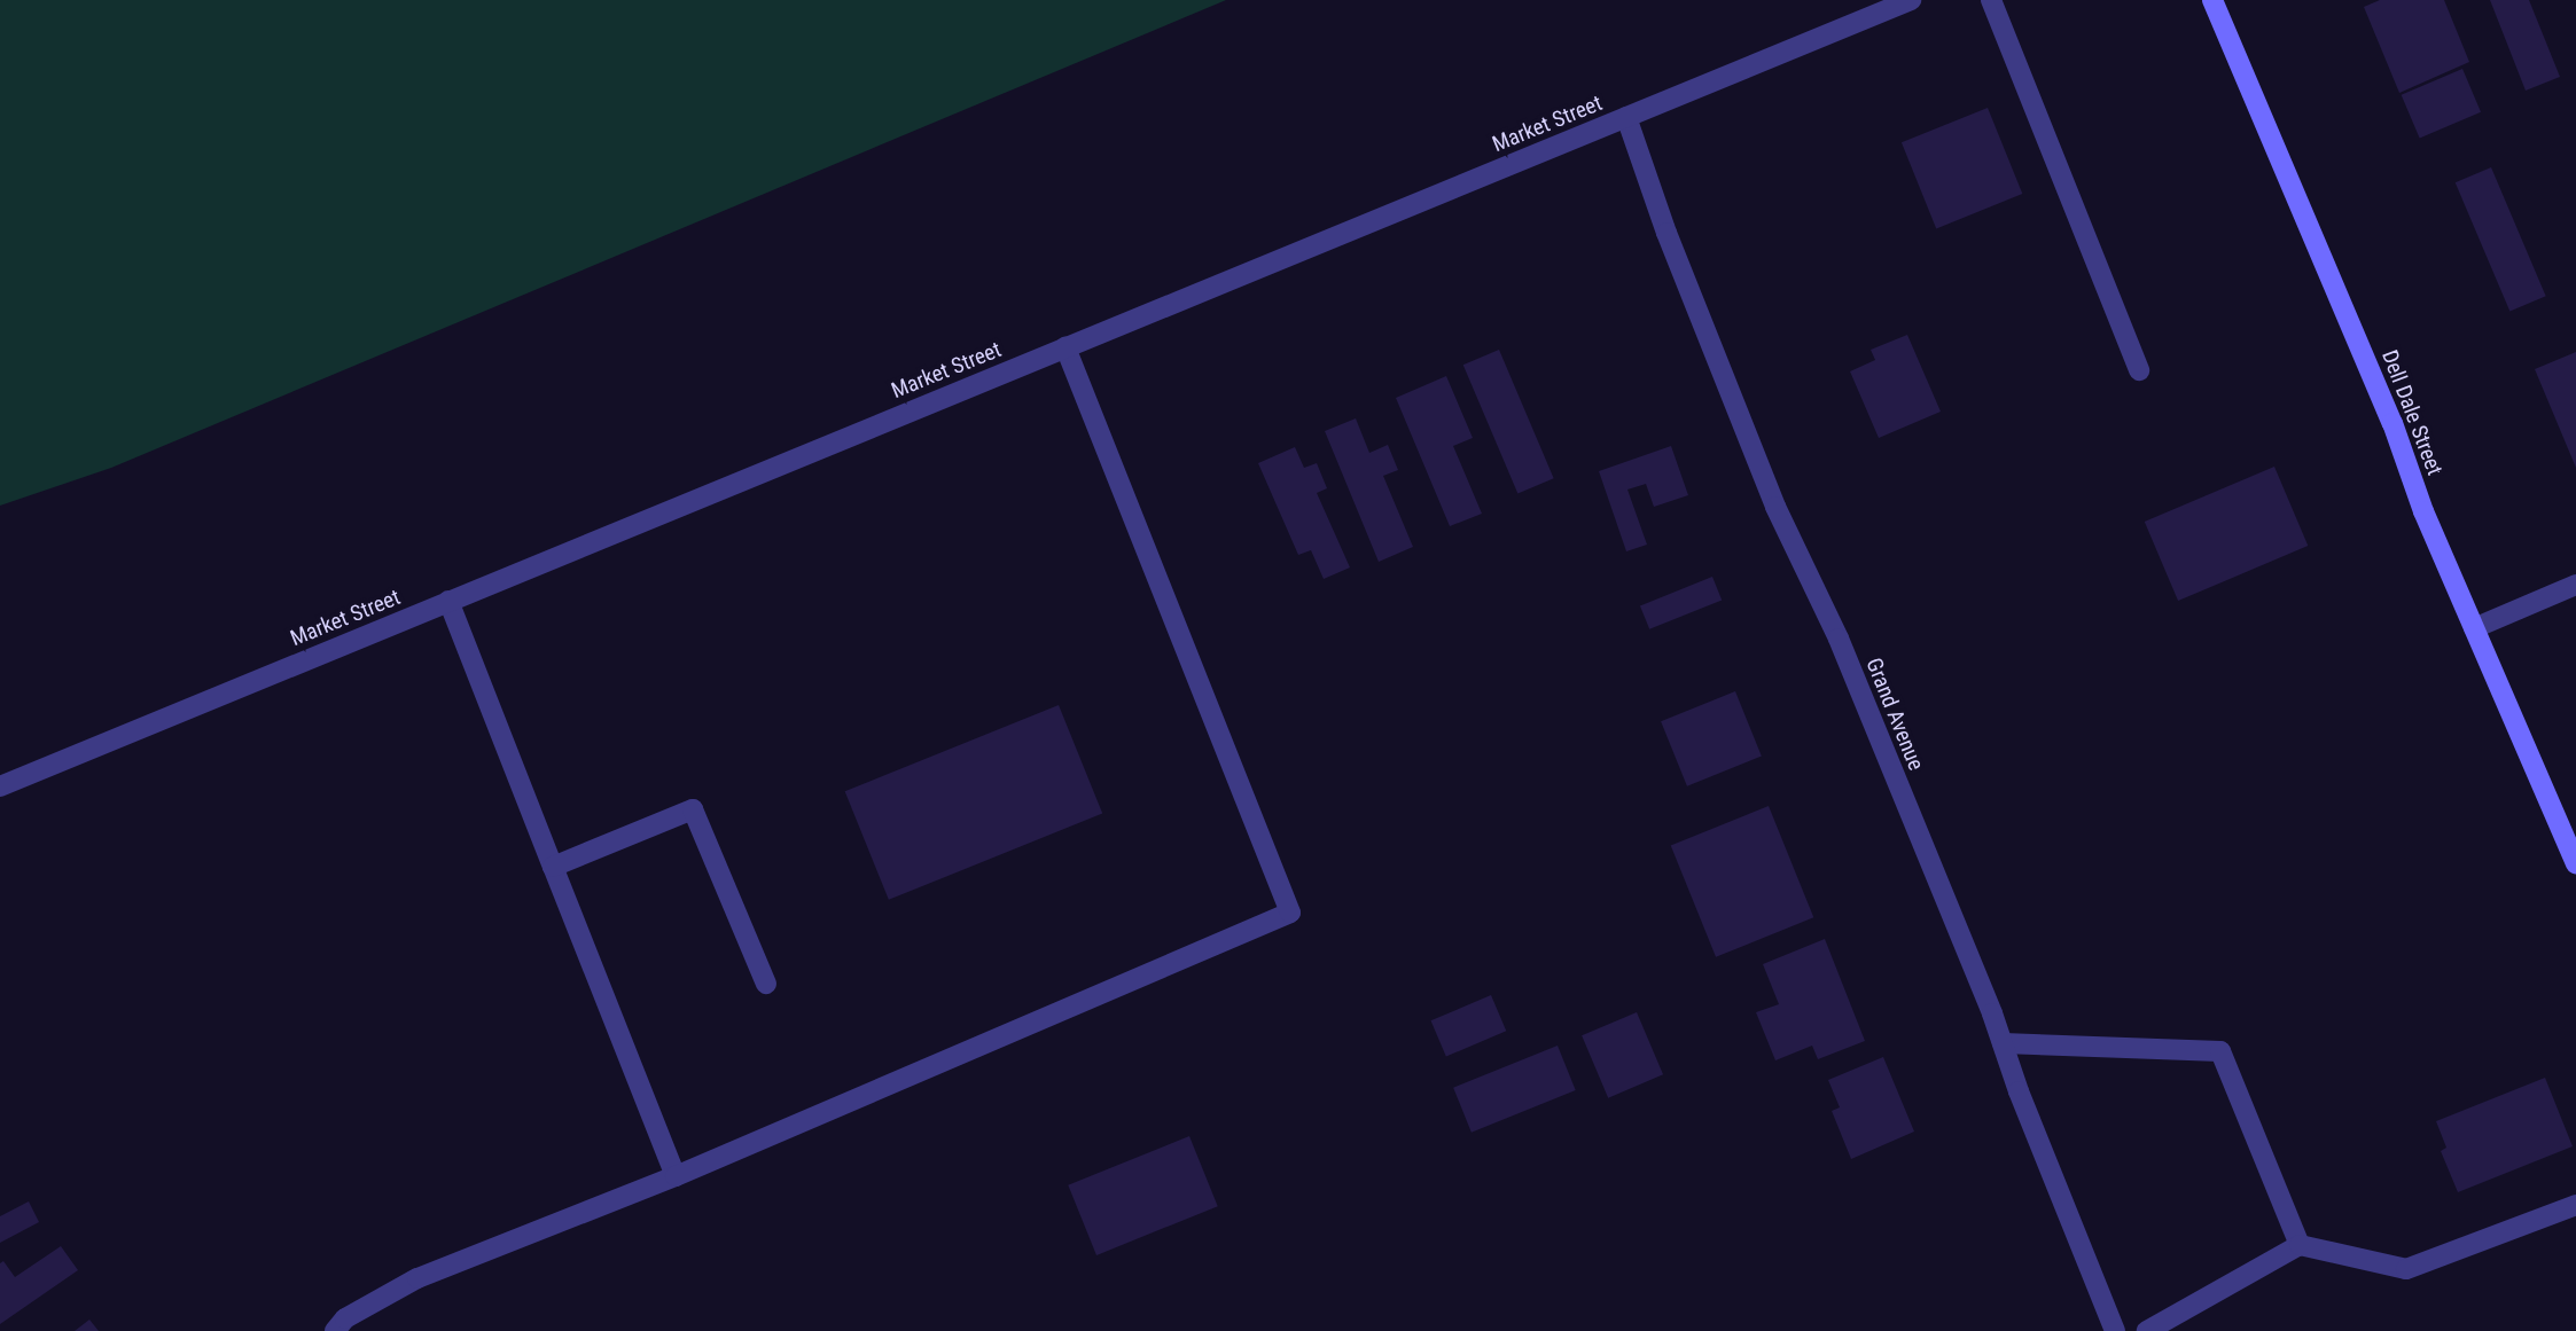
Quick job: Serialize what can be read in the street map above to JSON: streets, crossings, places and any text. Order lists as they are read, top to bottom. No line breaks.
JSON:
{"streets":{"main road":["Dell Dale Street"],"street":["Market Street","Grand Avenue"]},"crossings":[["Market Street","Grand Avenue"]]}
